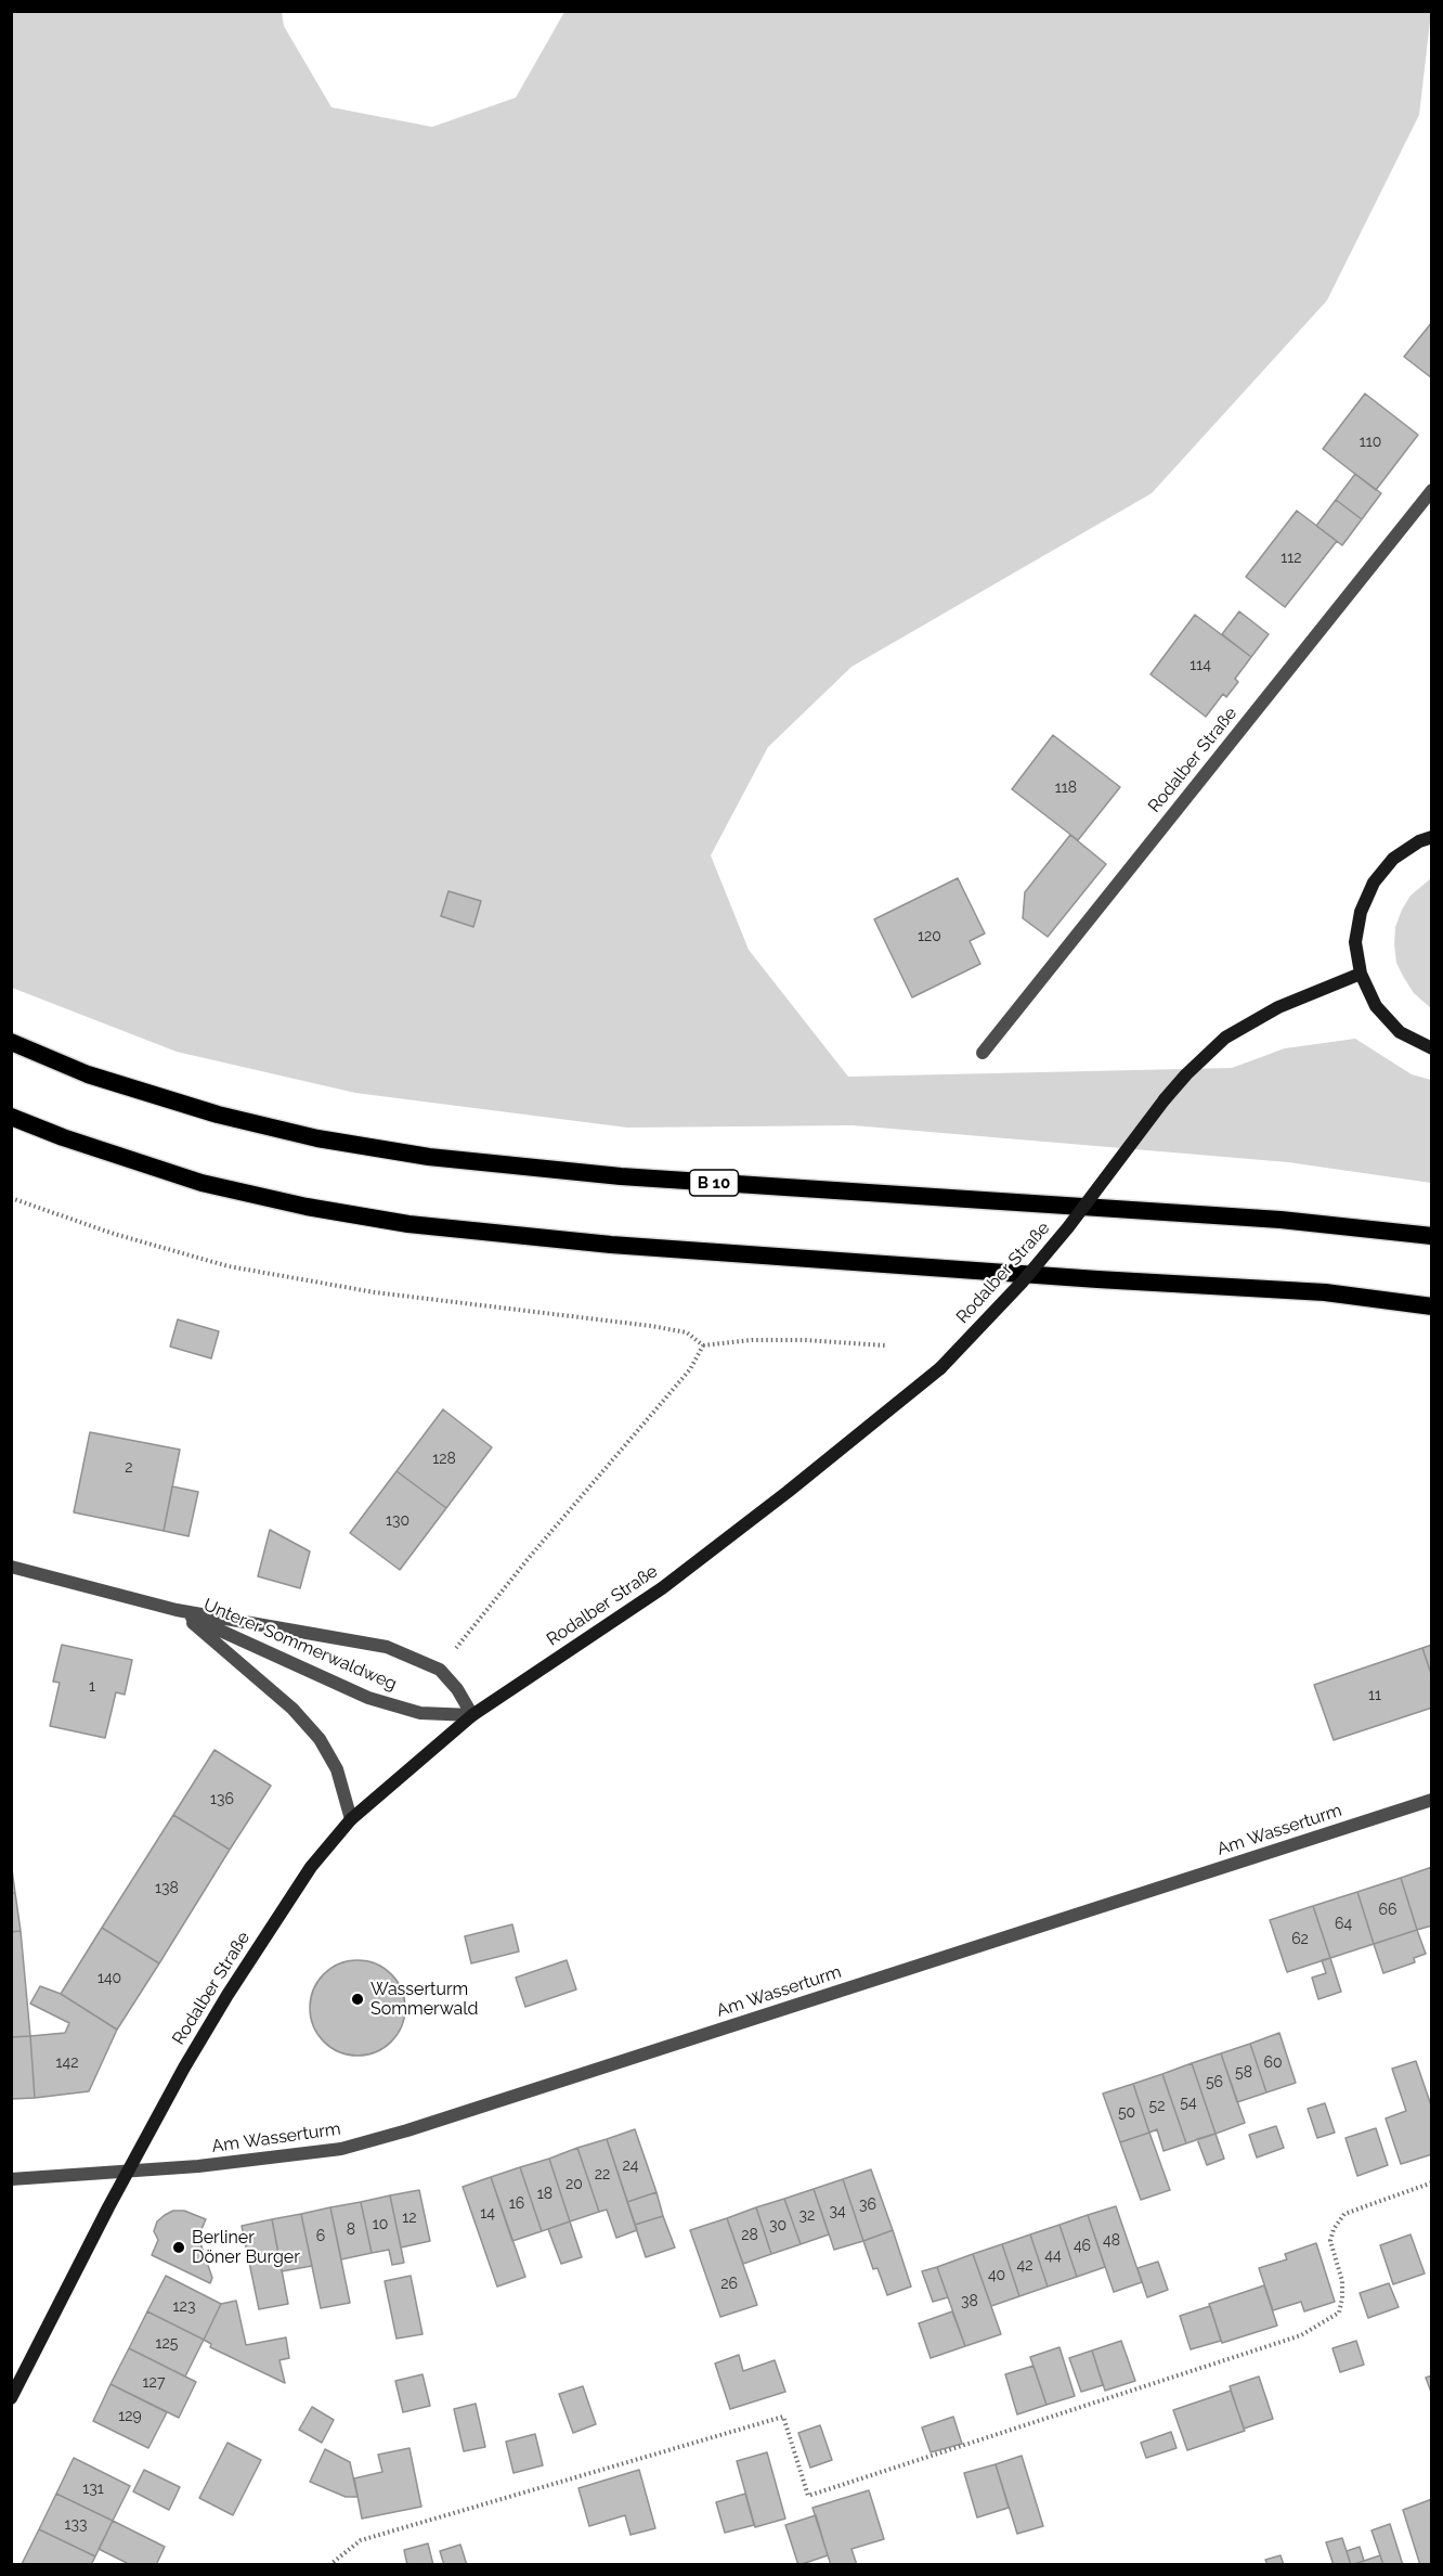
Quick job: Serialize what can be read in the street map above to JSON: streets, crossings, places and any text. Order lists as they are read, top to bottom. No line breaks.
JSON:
{"streets":{"highway":["B 10"],"main road":["Rodalber Straße"],"street":["Unterer Sommerwaldweg","Am Wasserturm"]},"crossings":[["Rodalber Straße","Unterer Sommerwaldweg"],["Rodalber Straße","Am Wasserturm"]],"places":["Wasserturm Sommerwald","Berliner Döner Burger"],"house_numbers":["110","112","114","118","120","128","2","130","1","11","136","138","66","64","62","140","142","60","58","56","54","52","50","24","22","20","18","16","36","34","14","32","12","10","30","8","28","6","48","46","44","42","40","26","38","123","125","127","129","131","133"]}
